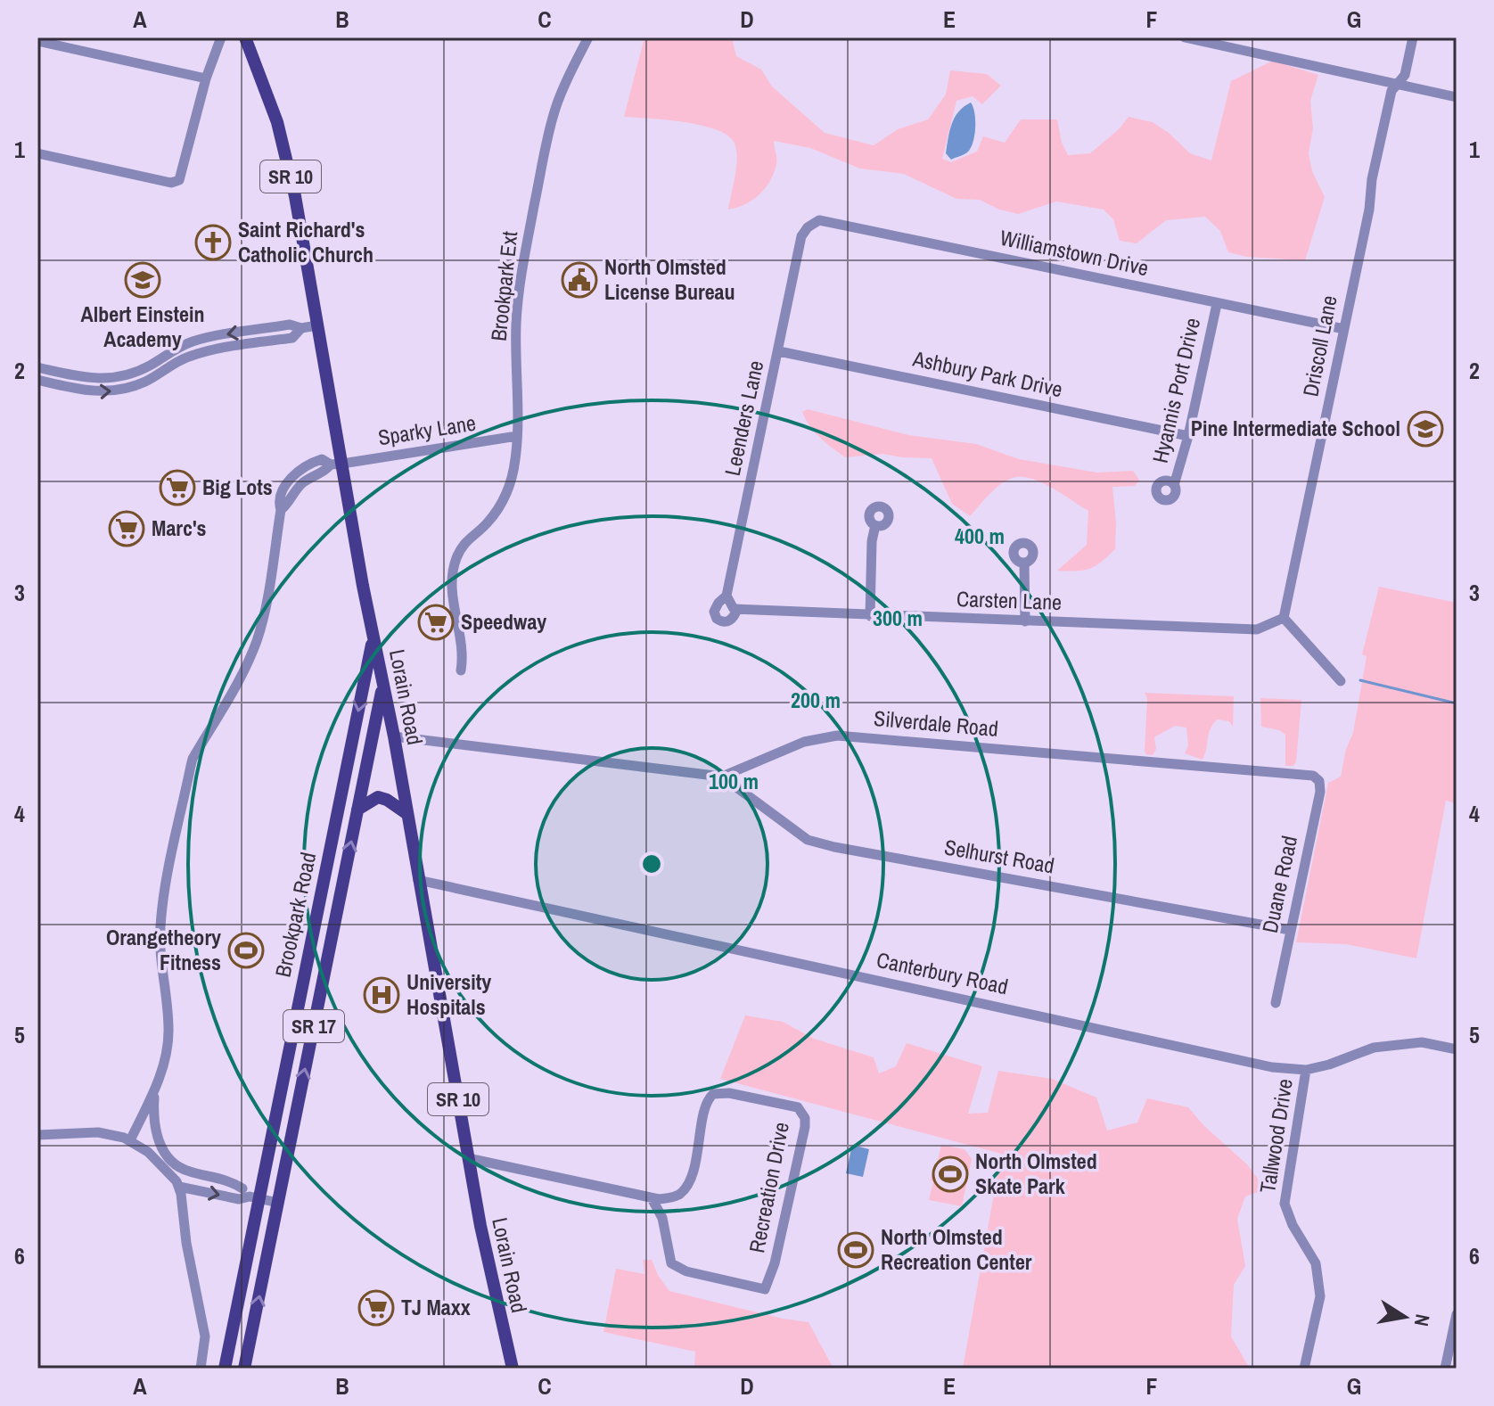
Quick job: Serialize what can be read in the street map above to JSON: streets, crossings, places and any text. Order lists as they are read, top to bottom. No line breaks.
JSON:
{"streets":{"main road":["SR 10","Lorain Road","Brookpark Road","SR 17"],"street":["Williamstown Drive","Brookpark Ext","Driscoll Lane","Ashbury Park Drive","Hyannis Port Drive","Leenders Lane","Sparky Lane","Carsten Lane","Silverdale Road","Selhurst Road","Duane Road","Canterbury Road","Tallwood Drive","Recreation Drive"]},"crossings":[["Williamstown Drive","Driscoll Lane"],["Williamstown Drive","Hyannis Port Drive"],["Williamstown Drive","Leenders Lane"],["Brookpark Ext","Sparky Lane"],["Driscoll Lane","Carsten Lane"],["Ashbury Park Drive","Hyannis Port Drive"],["Ashbury Park Drive","Leenders Lane"],["Leenders Lane","Carsten Lane"],["Sparky Lane","Lorain Road"],["Lorain Road","Silverdale Road"],["Lorain Road","Brookpark Road"],["Lorain Road","Canterbury Road"],["Lorain Road","Recreation Drive"],["Silverdale Road","Selhurst Road"],["Silverdale Road","Duane Road"],["Selhurst Road","Duane Road"],["Canterbury Road","Tallwood Drive"]],"places":{"church":["Saint Richard's Catholic Church"],"school or university":["Albert Einstein Academy","Pine Intermediate School"],"public building":["North Olmsted License Bureau"],"supermarket":["Big Lots","Marc's","Speedway","TJ Maxx"],"sports":["Orangetheory Fitness","North Olmsted Skate Park","North Olmsted Recreation Center"],"hospital":["University Hospitals"]},"north":"right","grid":{"columns":["A","B","C","D","E","F","G"],"rows":["1","2","3","4","5","6"]},"rings":["400 m","300 m","200 m","100 m"]}
